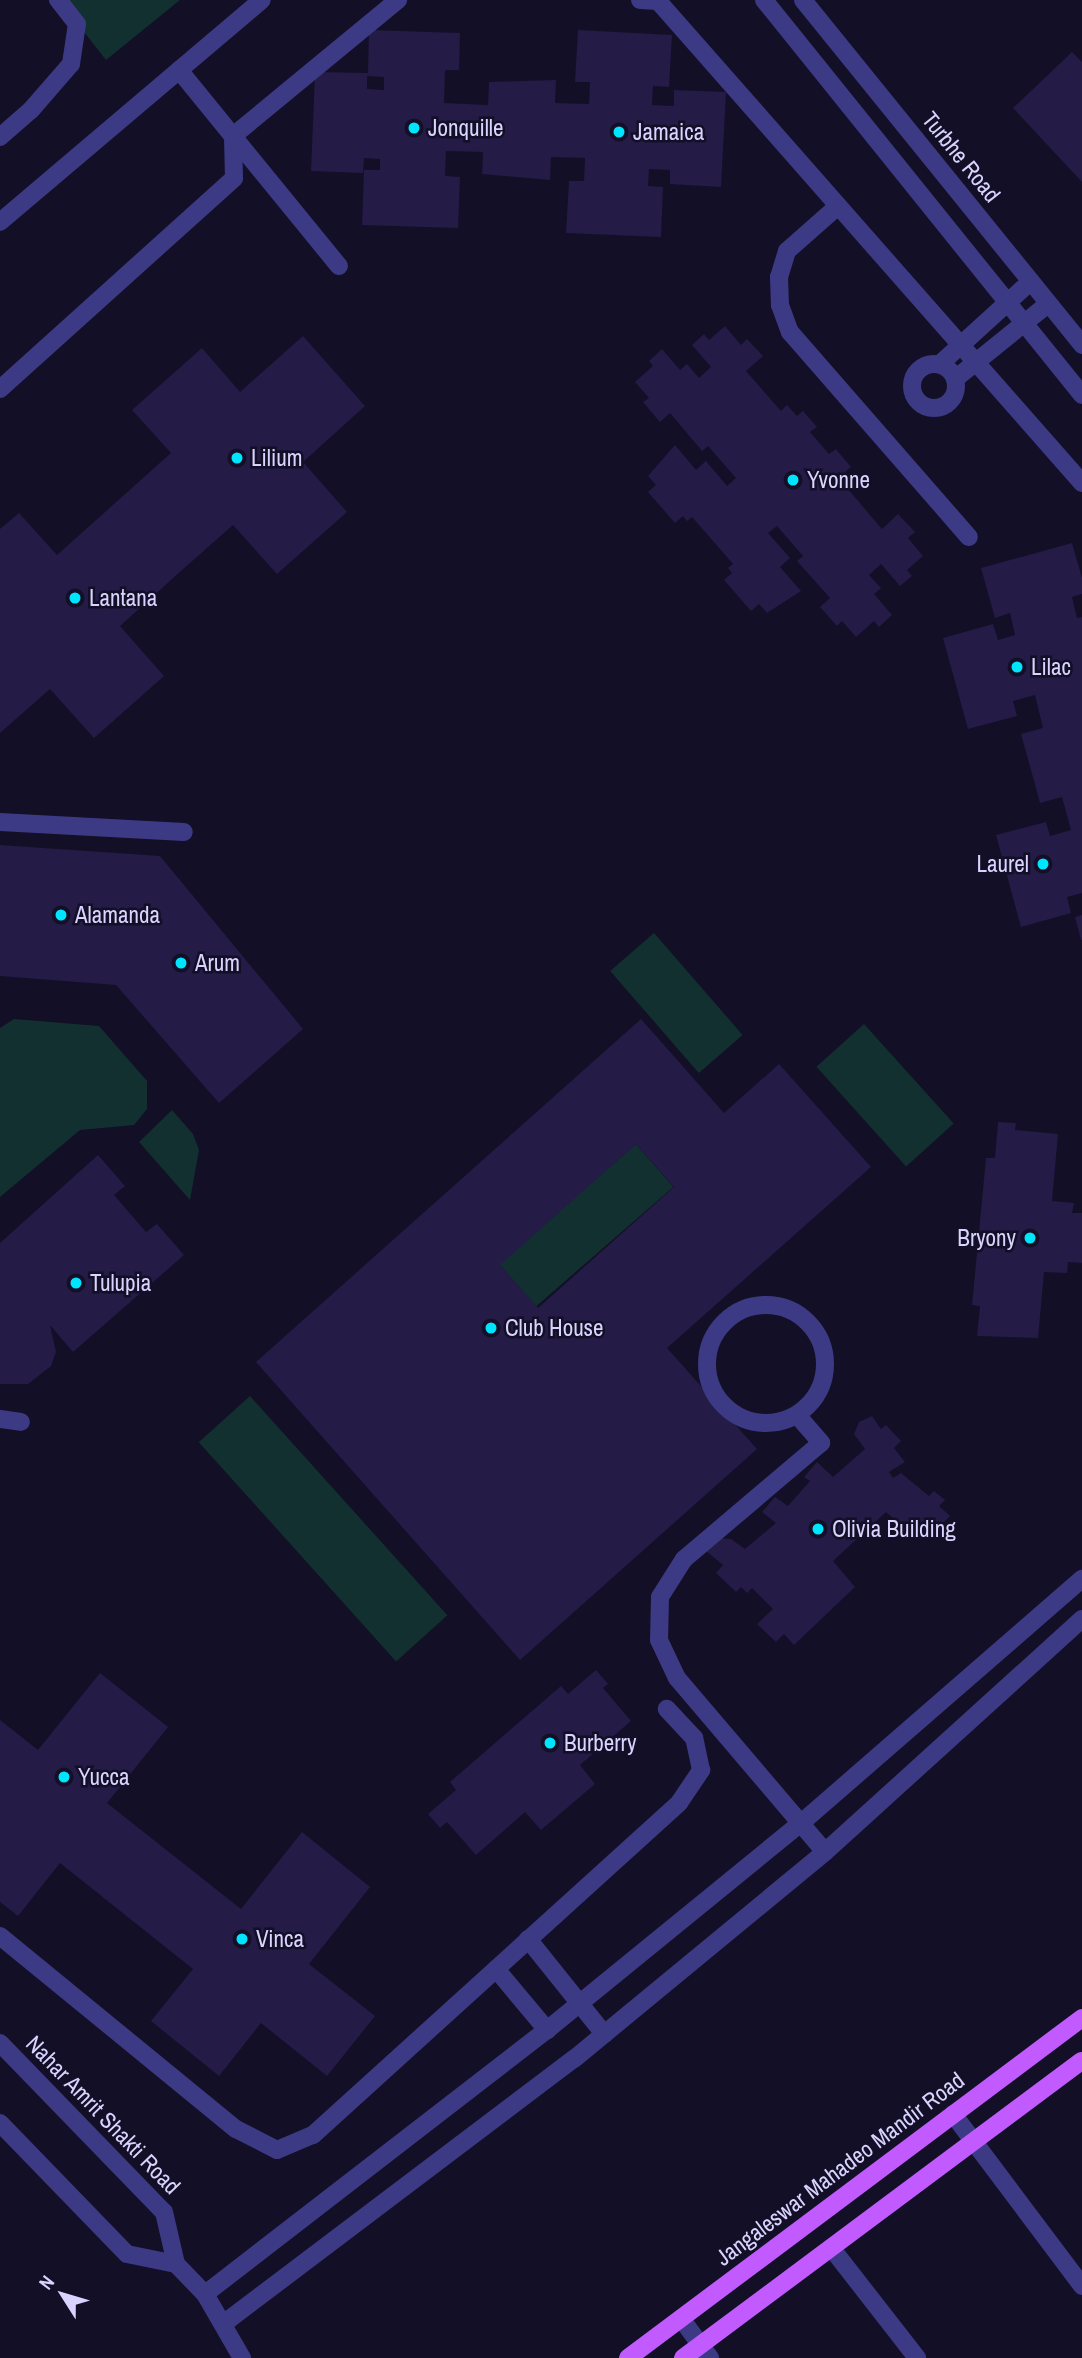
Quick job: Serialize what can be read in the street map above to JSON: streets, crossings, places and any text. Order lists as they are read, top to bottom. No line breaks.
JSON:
{"streets":{"main road":["Jangaleswar Mahadeo Mandir Road"],"street":["Turbhe Road","Nahar Amrit Shakti Road"]},"places":["Jonquille","Jamaica","Lilium","Yvonne","Lantana","Lilac","Laurel","Alamanda","Arum","Bryony","Tulupia","Club House","Olivia Building","Burberry","Yucca","Vinca"],"north":"top left"}
